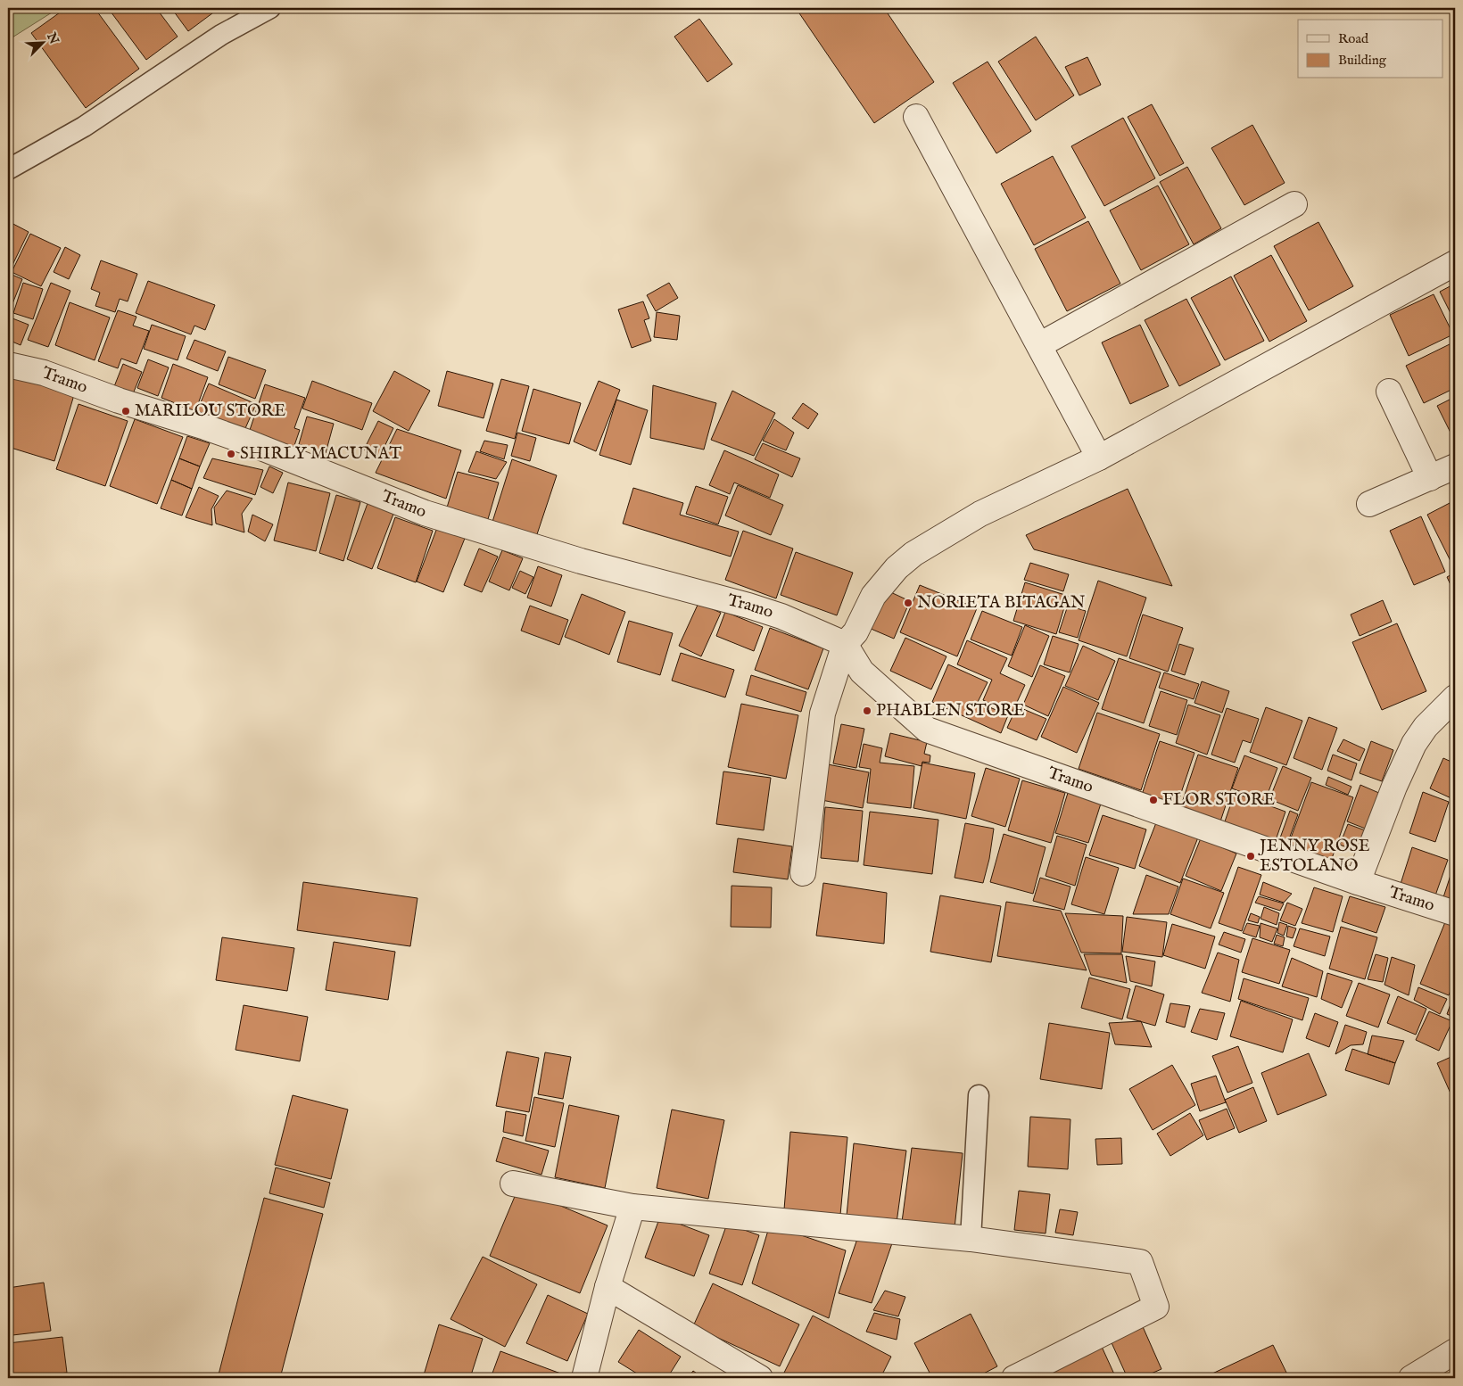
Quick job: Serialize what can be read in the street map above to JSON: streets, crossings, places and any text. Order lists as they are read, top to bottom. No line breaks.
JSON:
{"streets":{"street":["Tramo"]},"places":["MARILOU STORE","SHIRLY MACUNAT","NORIETA BITAGAN","PHABLEN STORE","FLOR STORE","JENNY ROSE ESTOLANO"],"legend":["Road","Building"],"north":"top right"}
